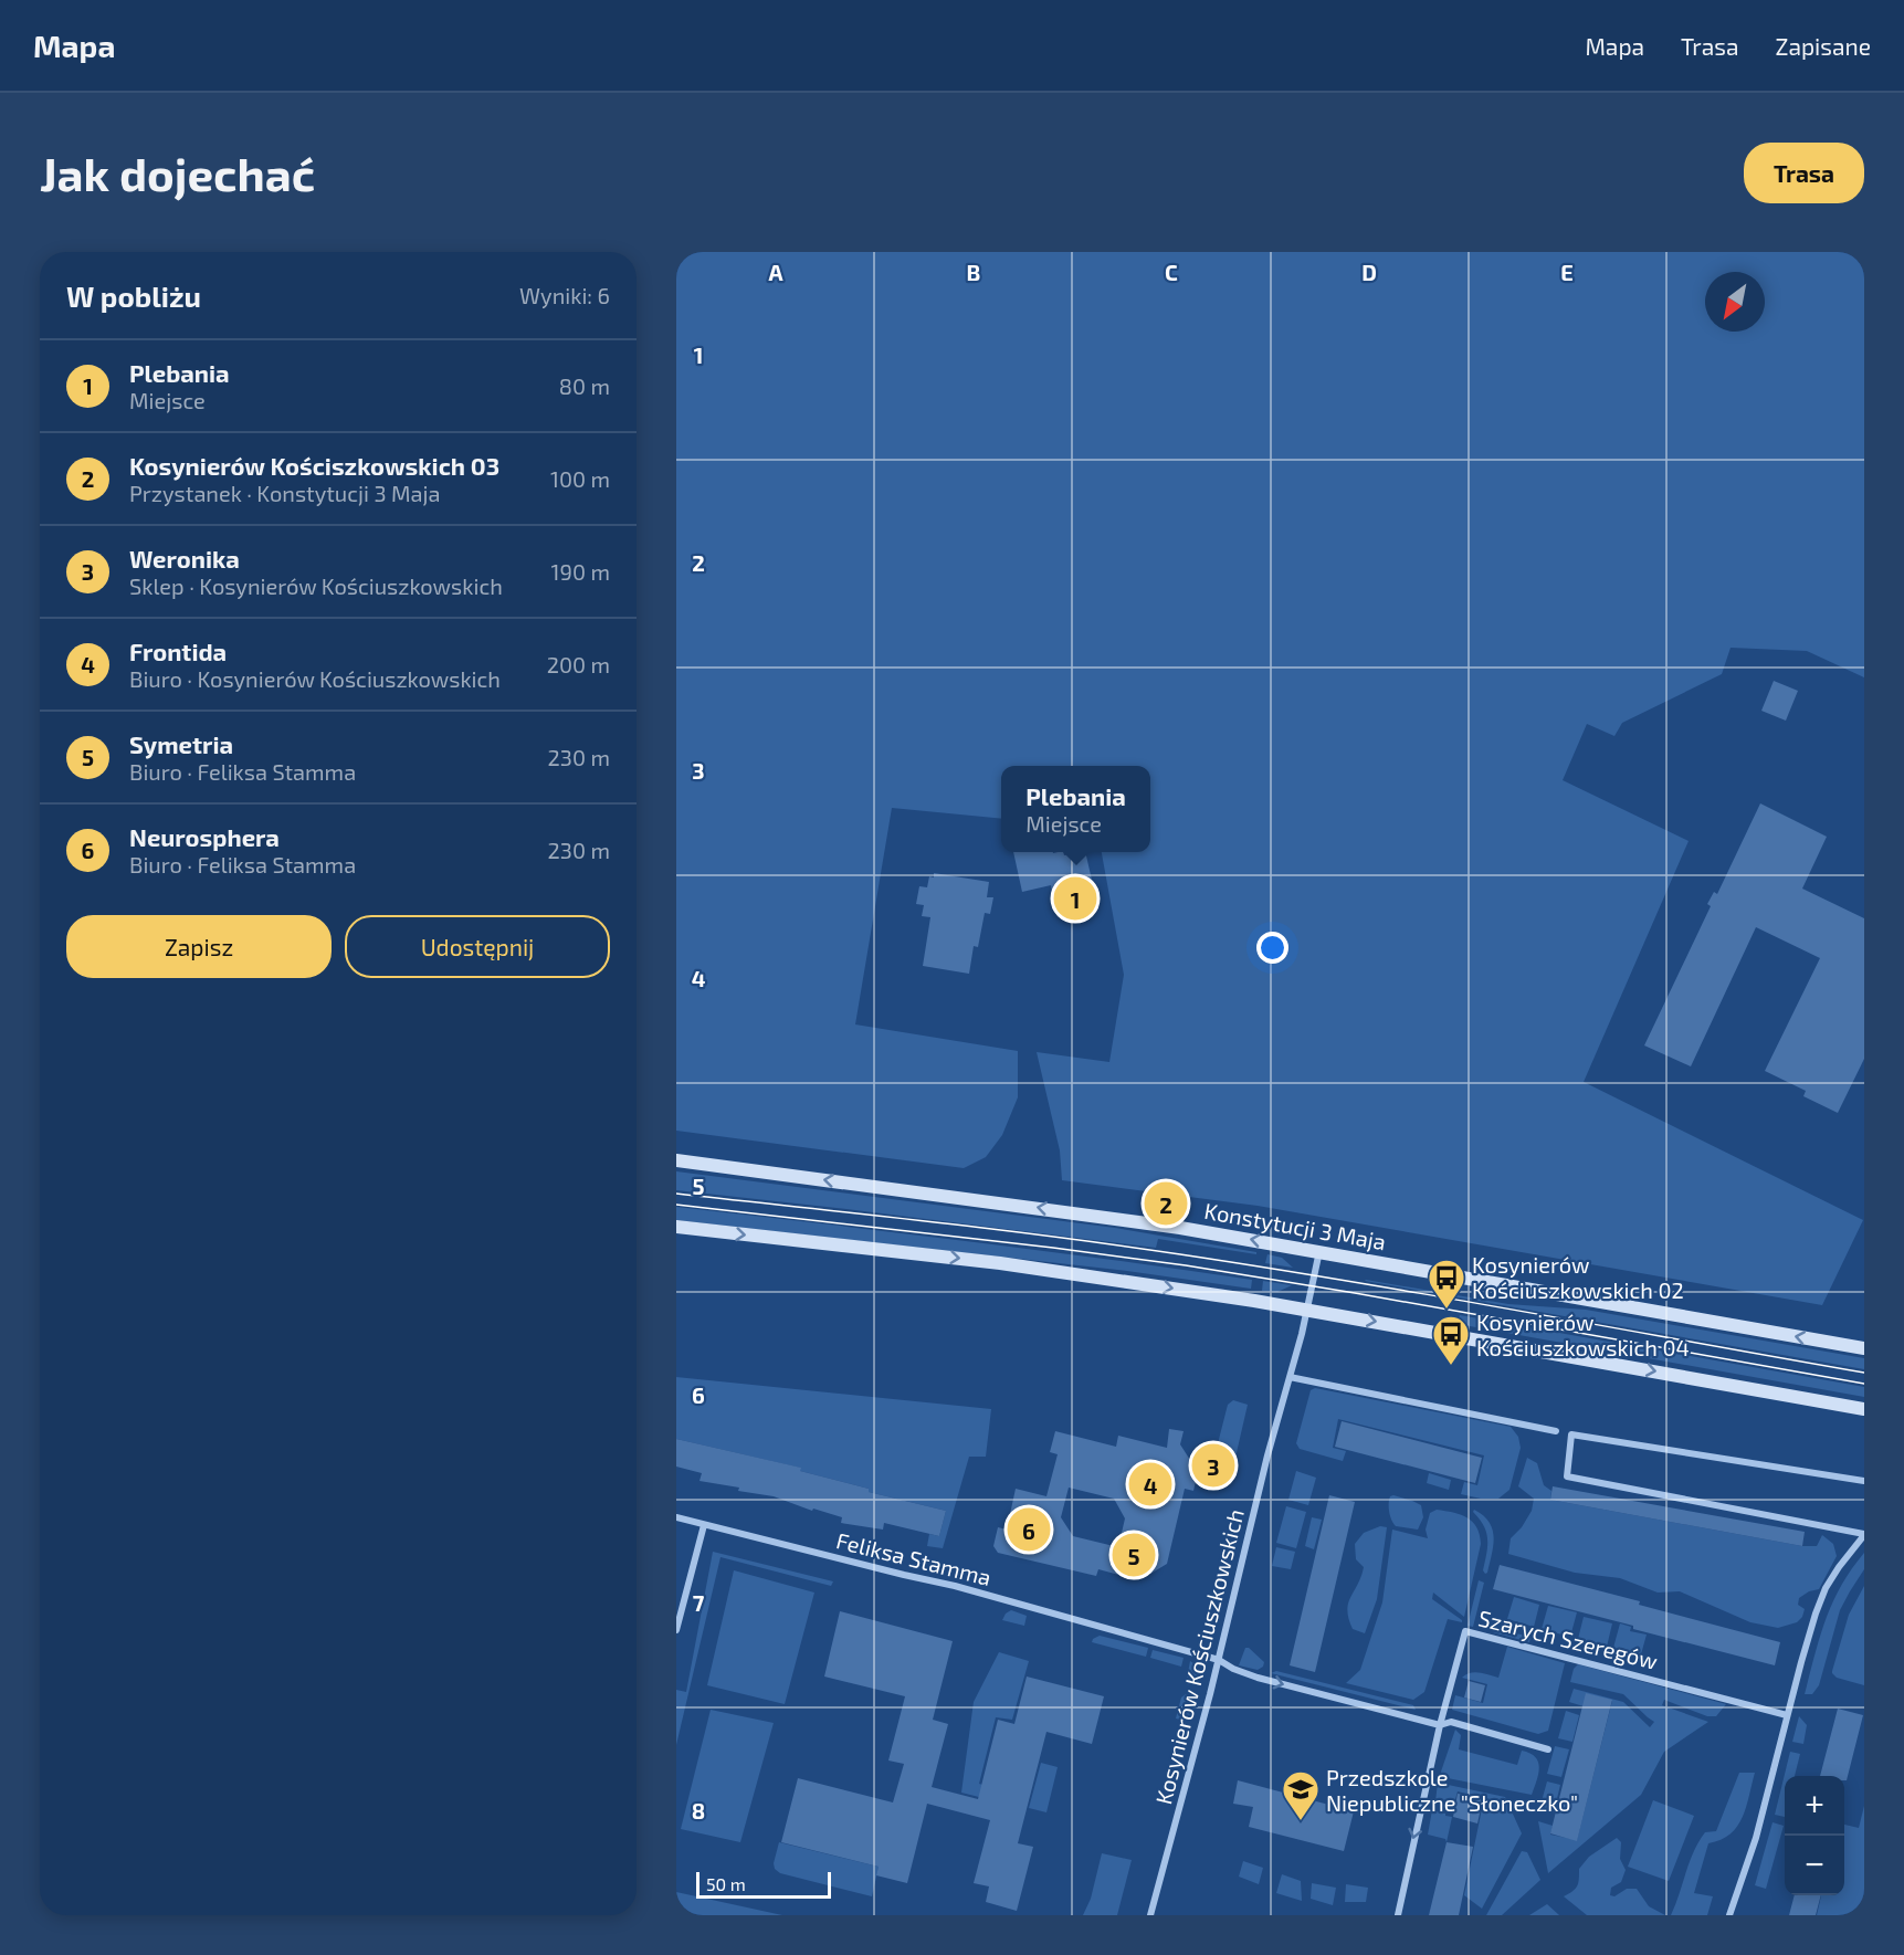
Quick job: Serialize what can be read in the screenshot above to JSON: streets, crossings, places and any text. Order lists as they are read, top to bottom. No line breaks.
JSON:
{"streets":{"street":["Konstytucji 3 Maja","Feliksa Stamma","Szarych Szeregów","Kosynierów Kościuszkowskich"]},"crossings":[["Konstytucji 3 Maja","Kosynierów Kościuszkowskich"],["Feliksa Stamma","Kosynierów Kościuszkowskich"]],"places":{"bus stop":["Kosynierów Kościuszkowskich 02","Kosynierów Kościuszkowskich 04"],"school or university":["Przedszkole Niepubliczne \"Słoneczko\""]},"scale_bar":"50 m","north":"bottom left","page":{"header":"Mapa","nav":["Mapa","Trasa","Zapisane"],"buttons":["Trasa",["Zapisz","Udostępnij"]],"title":"Jak dojechać","heading":["W pobliżu","Wyniki: 6"],"list":[{"mark":"1","name":"Plebania","note":"Miejsce","value":"80 m"},{"mark":"2","name":"Kosynierów Kościszkowskich 03","note":"Przystanek · Konstytucji 3 Maja","value":"100 m"},{"mark":"3","name":"Weronika","note":"Sklep · Kosynierów Kościuszkowskich","value":"190 m"},{"mark":"4","name":"Frontida","note":"Biuro · Kosynierów Kościuszkowskich","value":"200 m"},{"mark":"5","name":"Symetria","note":"Biuro · Feliksa Stamma","value":"230 m"},{"mark":"6","name":"Neurosphera","note":"Biuro · Feliksa Stamma","value":"230 m"}],"popup":["Plebania","Miejsce"],"pins":["1","2","3","4","6","5"],"map_buttons":["+","−"],"scale":"50 m"},"grid":{"columns":["A","B","C","D","E"],"rows":["1","2","3","4","5","6","7","8"]}}
